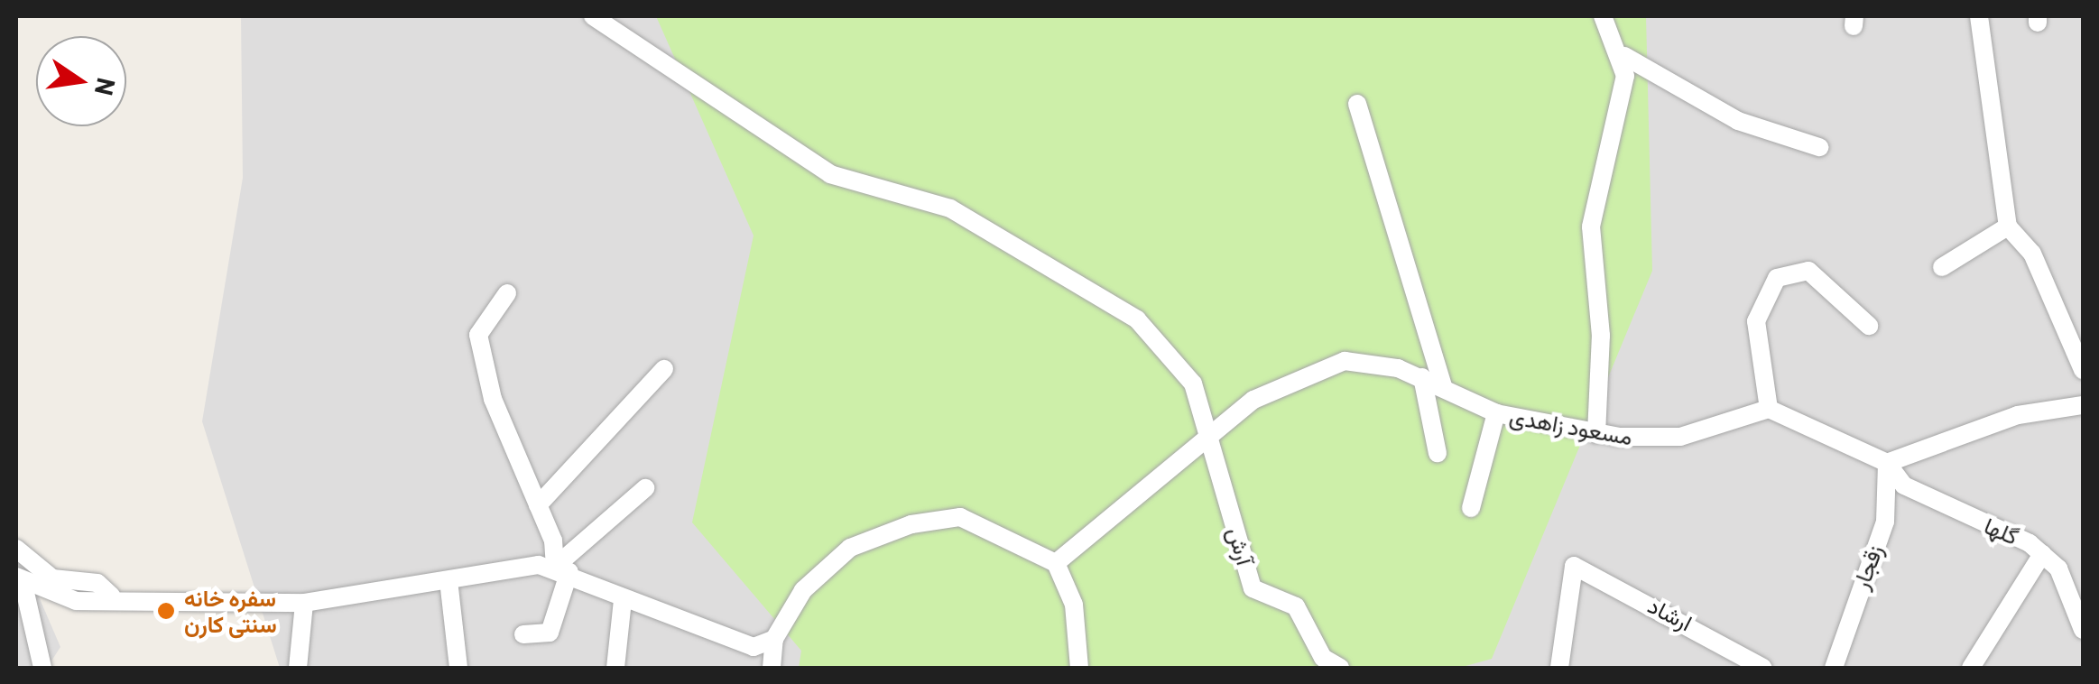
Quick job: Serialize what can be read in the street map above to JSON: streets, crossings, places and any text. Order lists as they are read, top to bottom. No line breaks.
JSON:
{"streets":{"street":["مسعود زاهدی","گلها","آرش","زقجار","ارشاد"]},"crossings":[["مسعود زاهدی","آرش"],["گلها","زقجار"]],"places":["سفره خانه سنتی کارن"],"north":"right"}
